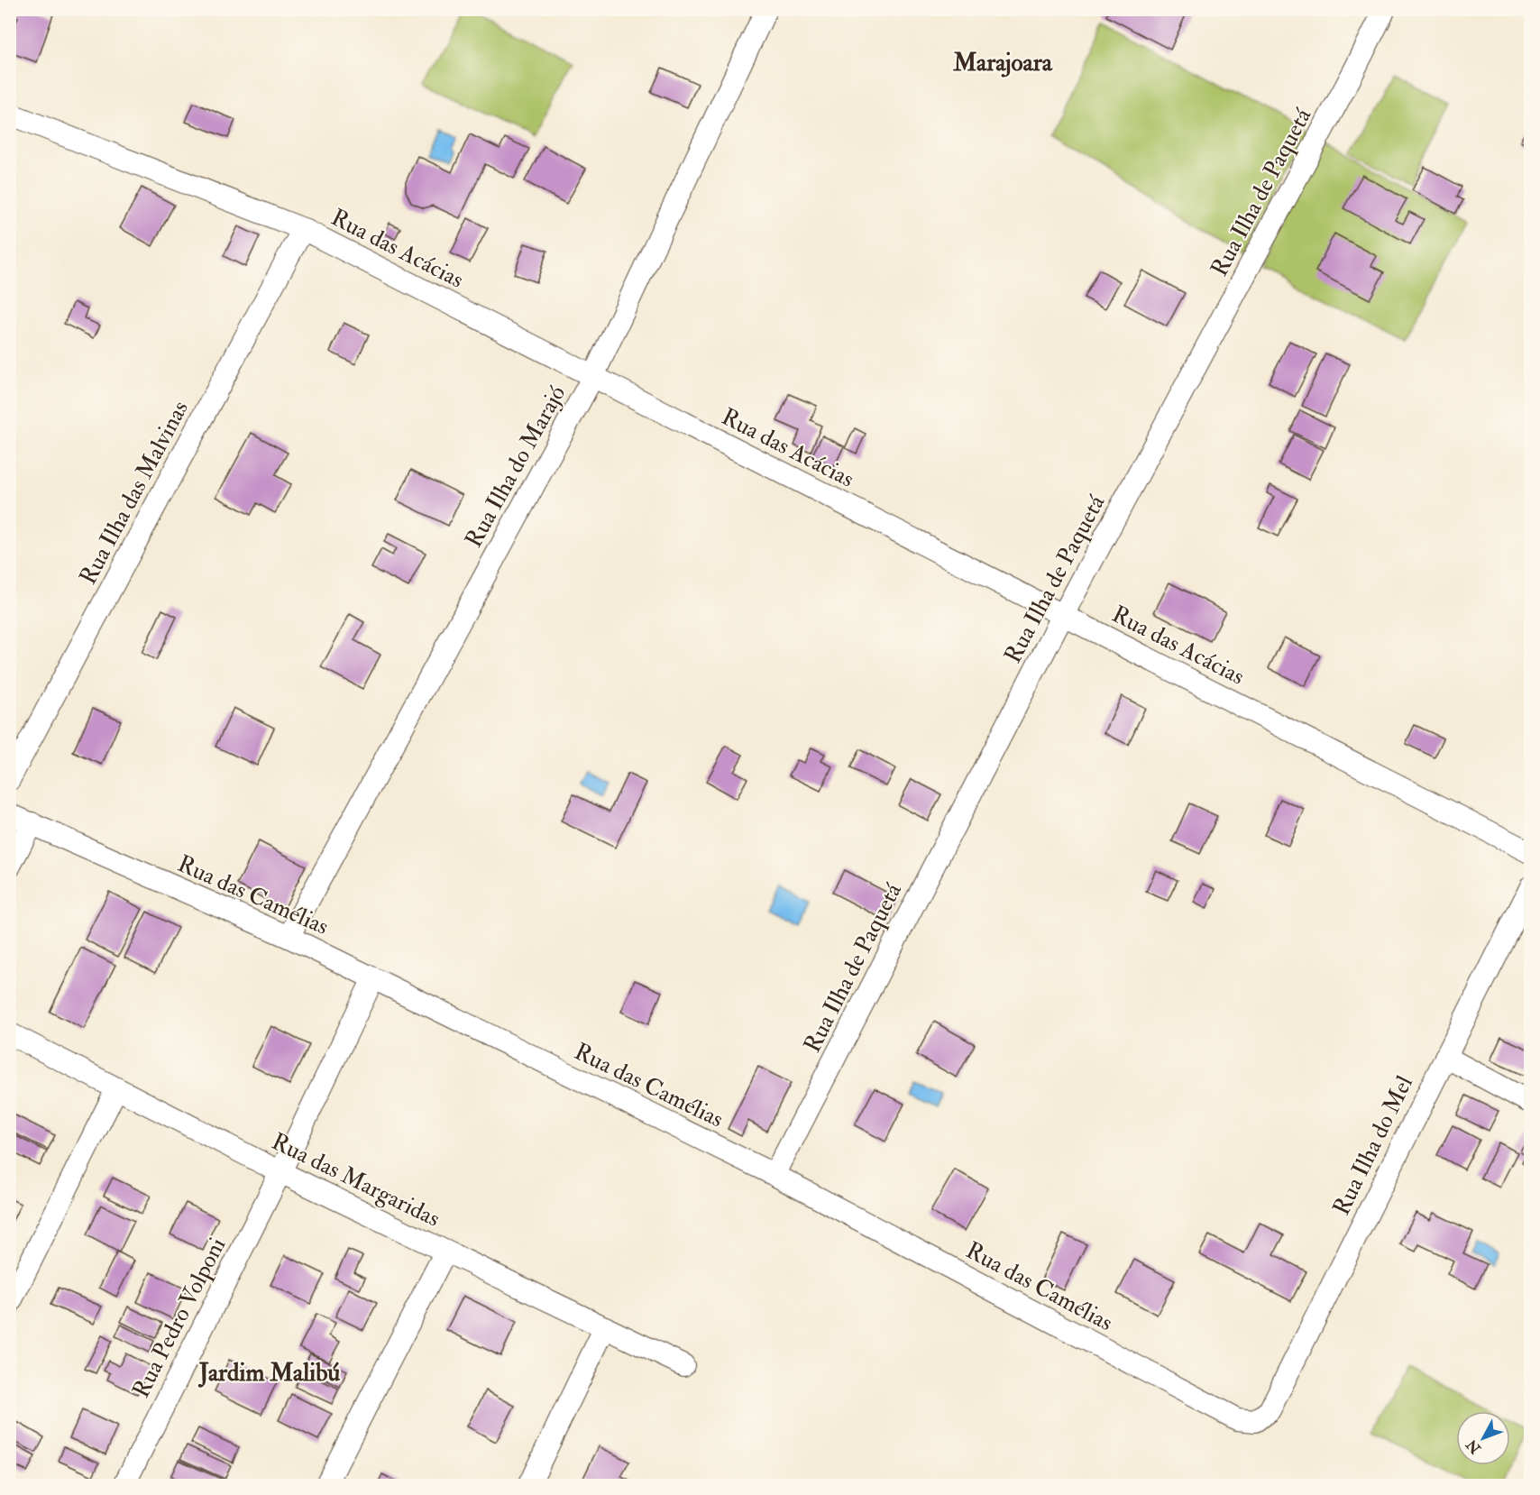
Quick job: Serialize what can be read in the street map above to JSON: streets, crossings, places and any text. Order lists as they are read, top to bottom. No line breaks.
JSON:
{"streets":{"street":["Rua Ilha de Paquetá","Rua das Acácias","Rua Ilha do Marajó","Rua Ilha das Malvinas","Rua das Camélias","Rua Ilha do Mel","Rua das Margaridas","Rua Pedro Volponi"]},"crossings":[["Rua Ilha de Paquetá","Rua das Acácias"],["Rua Ilha de Paquetá","Rua das Camélias"],["Rua das Acácias","Rua Ilha do Marajó"],["Rua das Acácias","Rua Ilha das Malvinas"],["Rua Ilha do Marajó","Rua das Camélias"],["Rua das Camélias","Rua Ilha do Mel"],["Rua das Camélias","Rua Pedro Volponi"],["Rua das Margaridas","Rua Pedro Volponi"]],"districts":["Marajoara","Jardim Malibú"],"north":"bottom left"}
